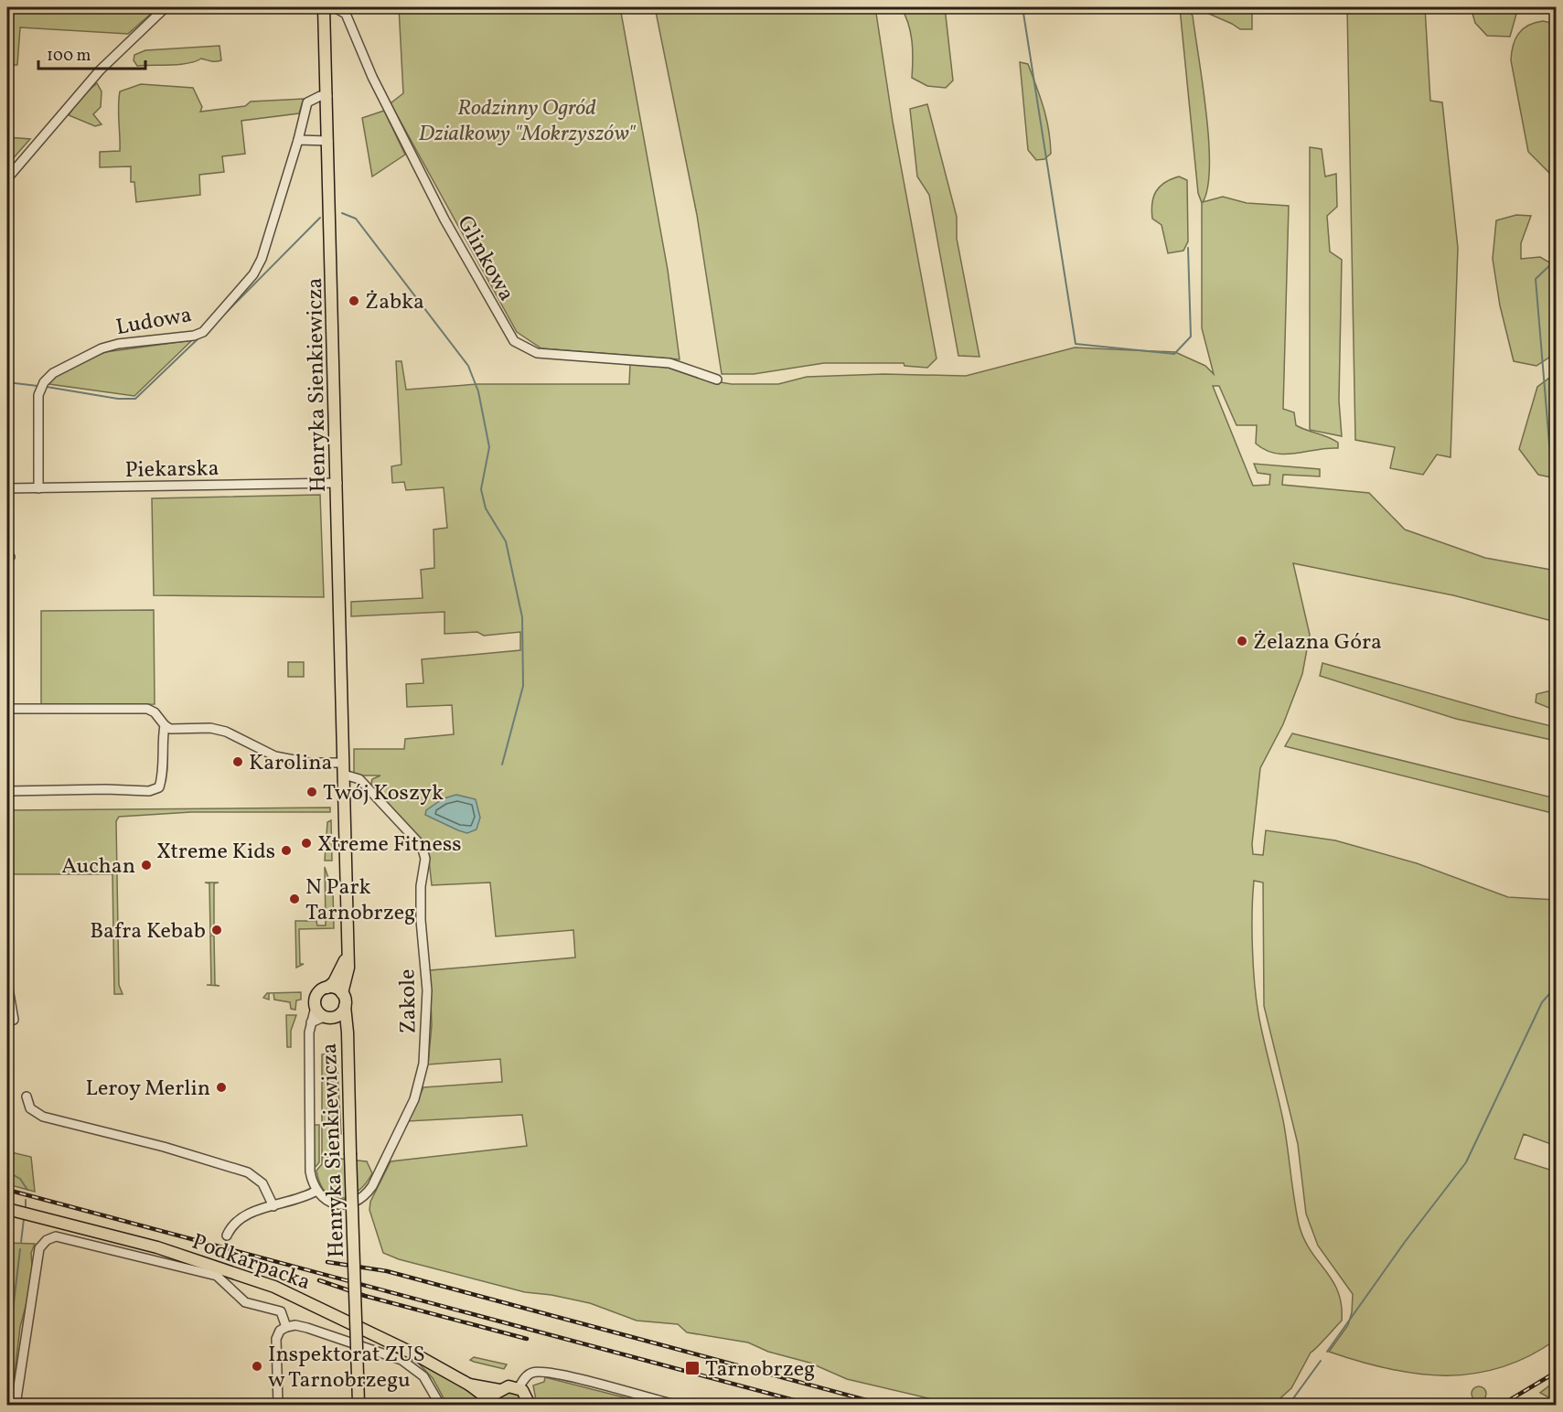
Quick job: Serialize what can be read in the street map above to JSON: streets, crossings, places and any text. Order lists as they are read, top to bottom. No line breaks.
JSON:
{"streets":{"main road":["Henryka Sienkiewicza","Podkarpacka"],"street":["Glinkowa","Ludowa","Piekarska","Zakole"]},"crossings":[["Ludowa","Henryka Sienkiewicza"],["Ludowa","Piekarska"],["Henryka Sienkiewicza","Piekarska"],["Henryka Sienkiewicza","Zakole"]],"parks":["Rodzinny Ogród Dzialkowy \"Mokrzyszów\""],"places":{"other":["Żabka","Żelazna Góra","Karolina","Twój Koszyk","Xtreme Fitness","Xtreme Kids","Auchan","N Park Tarnobrzeg","Bafra Kebab","Leroy Merlin","Inspektorat ZUS w Tarnobrzegu"],"transit":["Tarnobrzeg"]},"scale_bar":"100 m"}
